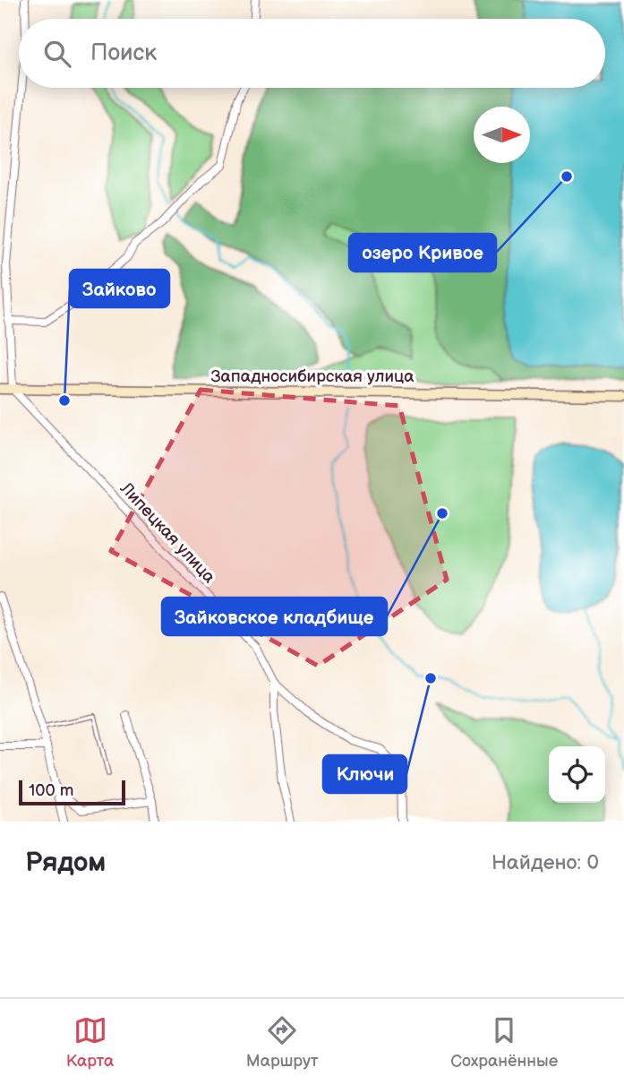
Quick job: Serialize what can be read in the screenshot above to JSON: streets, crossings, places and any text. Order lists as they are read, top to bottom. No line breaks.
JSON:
{"streets":{"main road":["Западносибирская улица"],"street":["Липецкая улица"]},"crossings":[["Западносибирская улица","Липецкая улица"]],"places":["озеро Кривое","Зайково","Зайковское кладбище","Ключи"],"scale_bar":"100 m","north":"right","page":{"search":"Поиск","scale":"100 m","heading":["Рядом","Найдено: 0"],"nav":["Карта","Маршрут","Сохранённые"]}}
